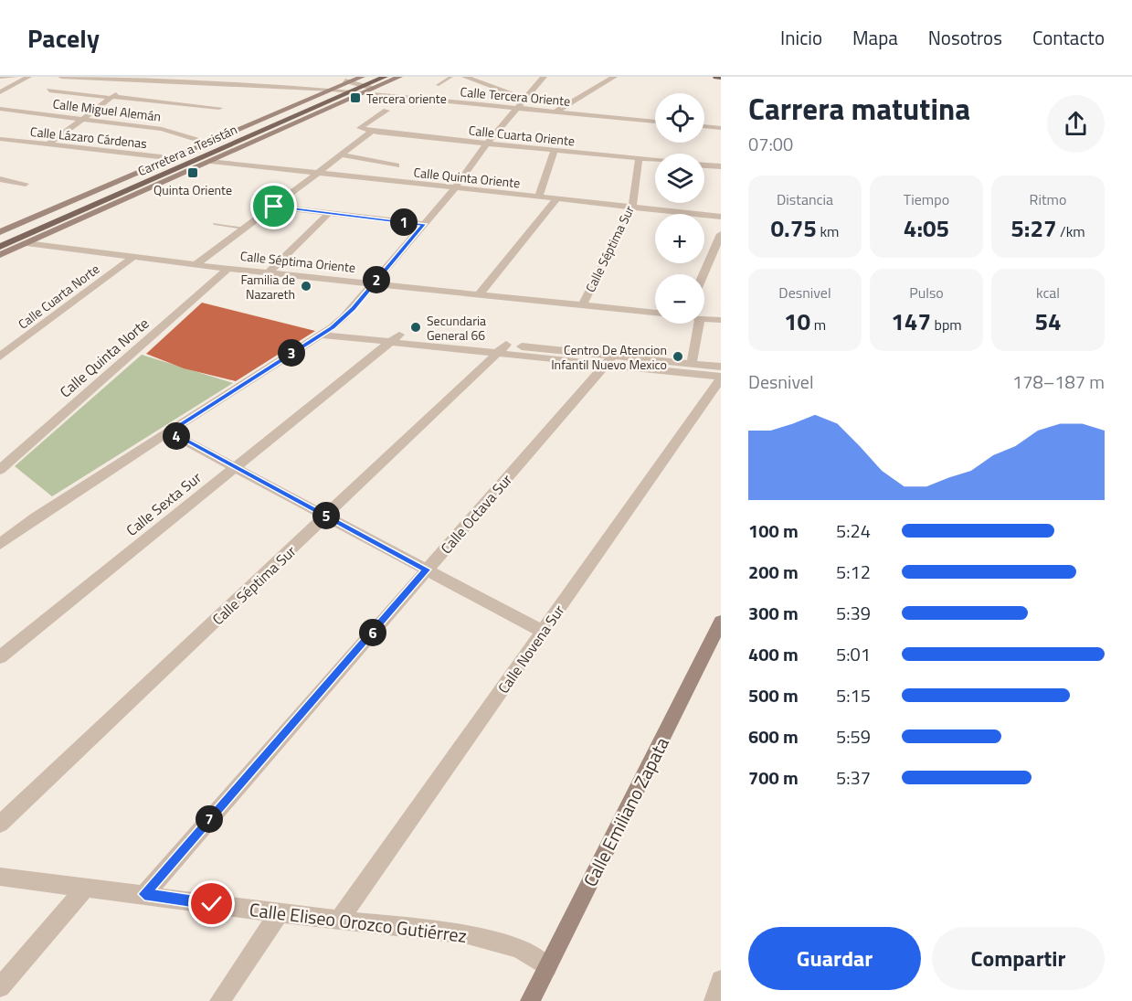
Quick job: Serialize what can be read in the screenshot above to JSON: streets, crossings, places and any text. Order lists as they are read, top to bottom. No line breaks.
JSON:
{"streets":{"main road":["Carretera a Tesistán","Calle Emiliano Zapata"],"street":["Calle Tercera Oriente","Calle Miguel Alemán","Calle Cuarta Oriente","Calle Lázaro Cárdenas","Calle Quinta Oriente","Calle Séptima Sur","Calle Séptima Oriente","Calle Cuarta Norte","Calle Quinta Norte","Calle Sexta Sur","Calle Octava Sur","Calle Novena Sur","Calle Eliseo Orozco Gutiérrez"]},"crossings":[["Calle Tercera Oriente","Carretera a Tesistán"],["Calle Cuarta Oriente","Calle Séptima Sur"],["Calle Quinta Oriente","Calle Séptima Sur"],["Calle Séptima Sur","Calle Séptima Oriente"],["Calle Séptima Oriente","Calle Cuarta Norte"],["Calle Séptima Oriente","Calle Quinta Norte"],["Calle Octava Sur","Calle Eliseo Orozco Gutiérrez"],["Calle Novena Sur","Calle Eliseo Orozco Gutiérrez"],["Calle Emiliano Zapata","Calle Eliseo Orozco Gutiérrez"]],"places":{"transit":["Tercera oriente","Quinta Oriente"],"other":["Familia de Nazareth","Secundaria General 66","Centro De Atencion Infantil Nuevo Mexico"]},"page":{"header":"Pacely","nav":["Inicio","Mapa","Nosotros","Contacto"],"heading":["Carrera matutina","07:00"],"map_buttons":["+","−"],"stats":[["Distancia","0.75 km"],["Tiempo","4:05"],["Ritmo","5:27 /km"],["Desnivel","10 m"],["Pulso","147 bpm"],["kcal","54"]],"pins":["1","2","3","4","5","6","7"],"chart":["Desnivel","178–187 m"],"list":[{"name":"100 m","note":"5:24"},{"name":"200 m","note":"5:12"},{"name":"300 m","note":"5:39"},{"name":"400 m","note":"5:01"},{"name":"500 m","note":"5:15"},{"name":"600 m","note":"5:59"},{"name":"700 m","note":"5:37"}],"buttons":["Guardar","Compartir"]}}
